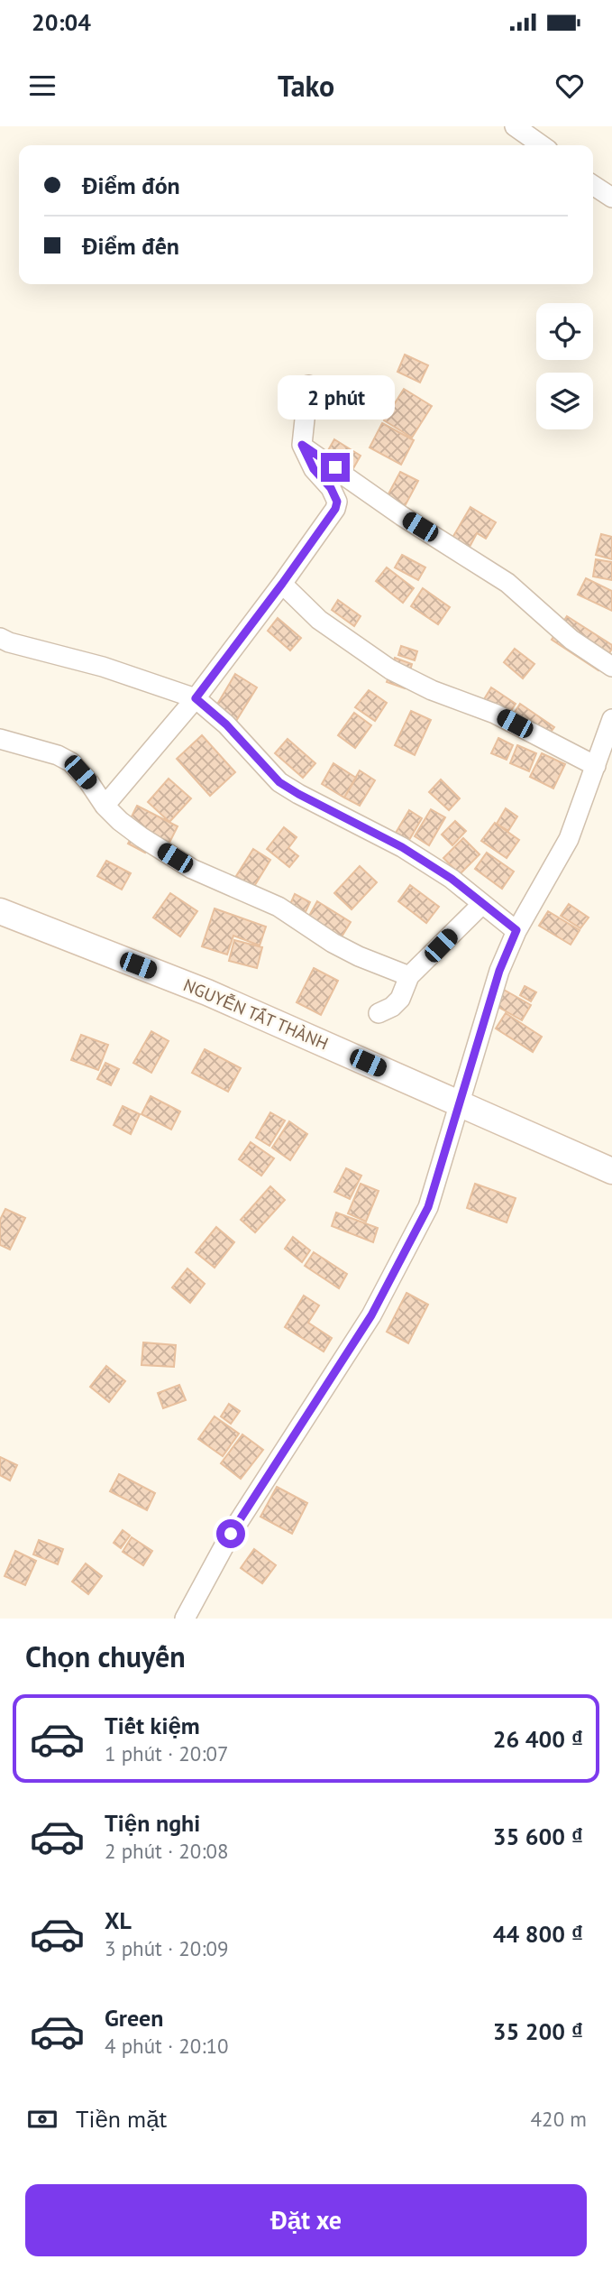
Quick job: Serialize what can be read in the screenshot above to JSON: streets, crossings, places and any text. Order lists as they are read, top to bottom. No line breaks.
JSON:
{"streets":{"main road":["NGUYỄN TẤT THÀNH"]},"page":{"status":"20:04","header":"Tako","banner":["Điểm đón","Điểm đến"],"bubble":"2 phút","heading":"Chọn chuyến","list":[{"name":"Tiết kiệm","note":"1 phút · 20:07","value":"26 400 ₫"},{"name":"Tiện nghi","note":"2 phút · 20:08","value":"35 600 ₫"},{"name":"XL","note":"3 phút · 20:09","value":"44 800 ₫"},{"name":"Green","note":"4 phút · 20:10","value":"35 200 ₫"}],"pay":["Tiền mặt","420 m"],"buttons":"Đặt xe"}}
